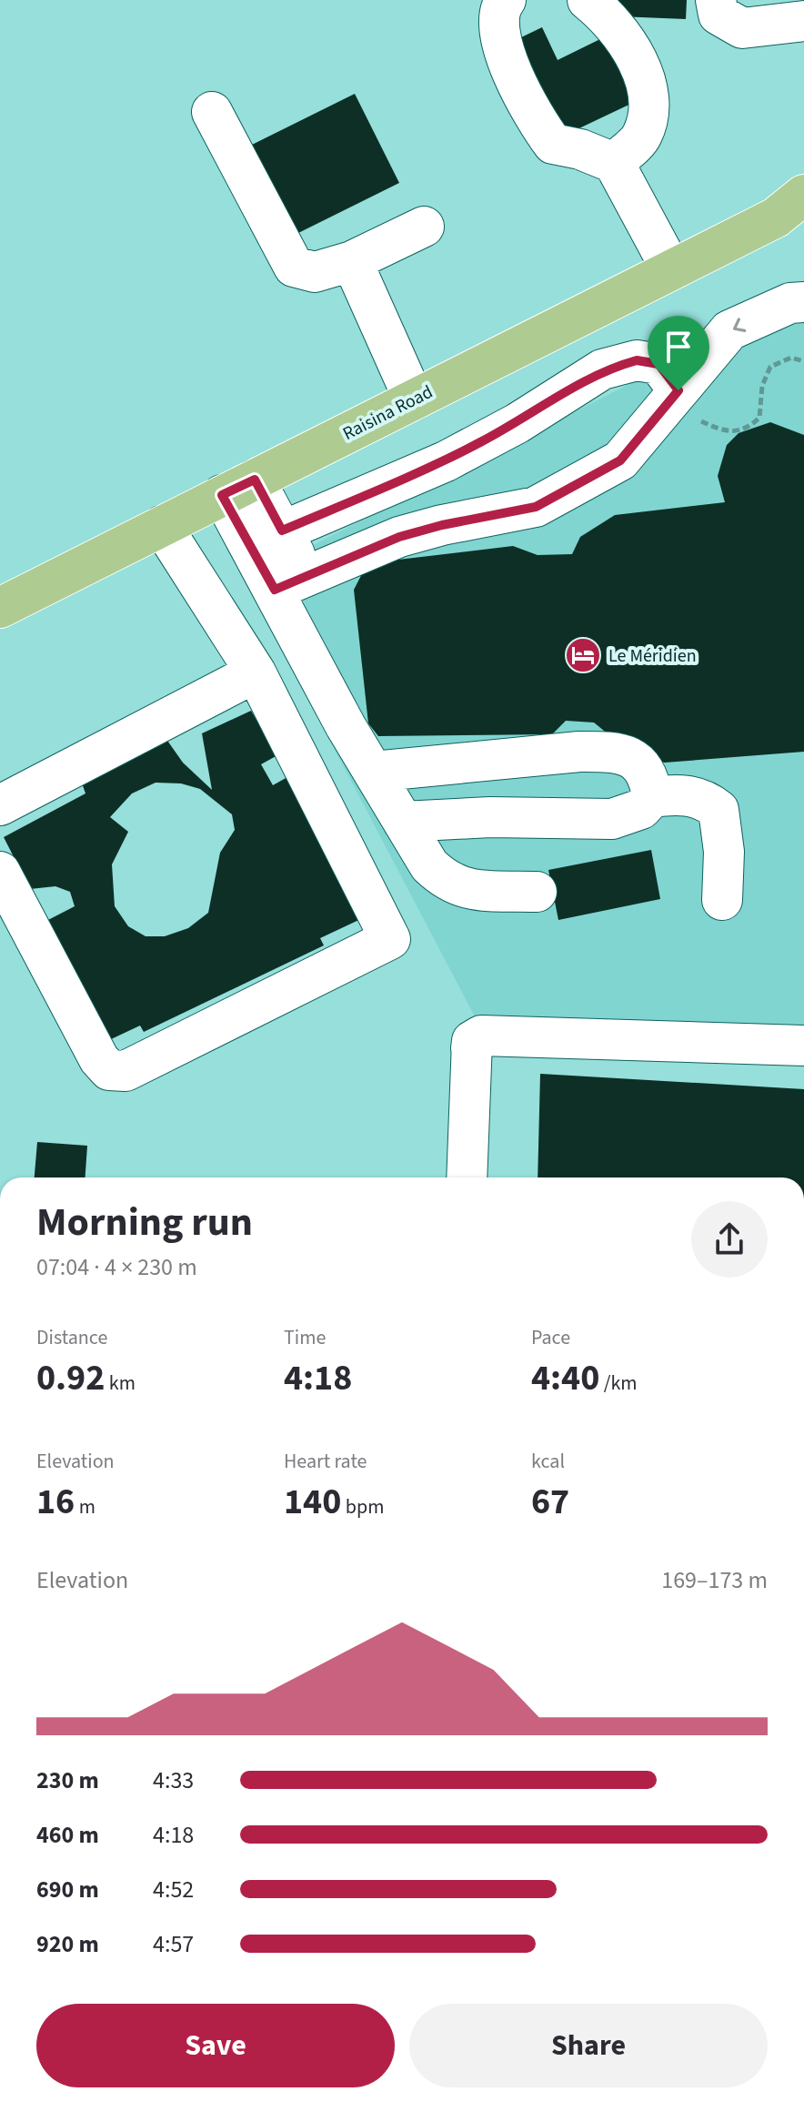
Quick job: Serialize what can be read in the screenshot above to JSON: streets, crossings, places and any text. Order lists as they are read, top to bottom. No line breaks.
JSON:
{"streets":{"main road":["Raisina Road"]},"places":{"hotel":["Le Méridien"]},"page":{"heading":["Morning run","07:04 · 4 × 230 m"],"stats":[["Distance","0.92 km"],["Time","4:18"],["Pace","4:40 /km"],["Elevation","16 m"],["Heart rate","140 bpm"],["kcal","67"]],"chart":["Elevation","169–173 m"],"list":[{"name":"230 m","note":"4:33"},{"name":"460 m","note":"4:18"},{"name":"690 m","note":"4:52"},{"name":"920 m","note":"4:57"}],"buttons":["Save","Share"]}}
